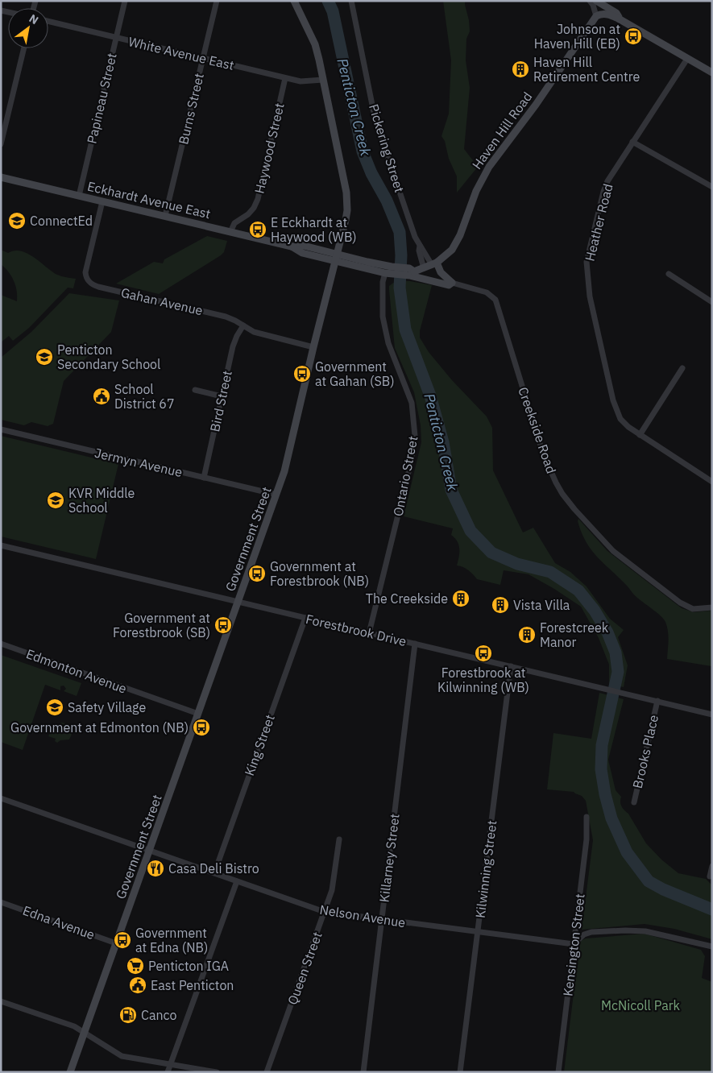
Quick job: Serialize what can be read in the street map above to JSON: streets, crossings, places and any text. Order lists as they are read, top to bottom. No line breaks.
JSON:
{"streets":{"street":["White Avenue East","Papineau Street","Burns Street","Haven Hill Road","Haywood Street","Pickering Street","Eckhardt Avenue East","Heather Road","Gahan Avenue","Bird Street","Creekside Road","Jermyn Avenue","Ontario Street","Government Street","Forestbrook Drive","Edmonton Avenue","King Street","Brooks Place","Killarney Street","Kilwinning Street","Nelson Avenue","Edna Avenue","Kensington Street","Queen Street"]},"crossings":[["White Avenue East","Papineau Street"],["White Avenue East","Burns Street"],["White Avenue East","Haywood Street"],["White Avenue East","Government Street"],["Papineau Street","Eckhardt Avenue East"],["Burns Street","Eckhardt Avenue East"],["Haven Hill Road","Pickering Street"],["Haven Hill Road","Eckhardt Avenue East"],["Haywood Street","Eckhardt Avenue East"],["Eckhardt Avenue East","Gahan Avenue"],["Eckhardt Avenue East","Ontario Street"],["Eckhardt Avenue East","Government Street"],["Gahan Avenue","Bird Street"],["Gahan Avenue","Government Street"],["Bird Street","Jermyn Avenue"],["Jermyn Avenue","Government Street"],["Ontario Street","Forestbrook Drive"],["Government Street","Forestbrook Drive"],["Government Street","Edmonton Avenue"],["Government Street","Nelson Avenue"],["Government Street","Edna Avenue"],["Forestbrook Drive","King Street"],["Forestbrook Drive","Brooks Place"],["Forestbrook Drive","Killarney Street"],["Forestbrook Drive","Kilwinning Street"],["King Street","Nelson Avenue"],["Killarney Street","Nelson Avenue"],["Kilwinning Street","Nelson Avenue"],["Nelson Avenue","Kensington Street"],["Nelson Avenue","Queen Street"]],"water":["Penticton Creek"],"parks":["McNicoll Park"],"places":{"bus stop":["Johnson at Haven Hill (EB)","E Eckhardt at Haywood (WB)","Government at Gahan (SB)","Government at Forestbrook (NB)","Government at Forestbrook (SB)","Forestbrook at Kilwinning (WB)","Government at Edmonton (NB)","Government at Edna (NB)"],"building":["Haven Hill Retirement Centre","The Creekside","Vista Villa","Forestcreek Manor"],"school or university":["ConnectEd","Penticton Secondary School","KVR Middle School","Safety Village"],"public building":["School District 67","East Penticton"],"restaurant":["Casa Deli Bistro"],"supermarket":["Penticton IGA"],"fuel station":["Canco"]},"north":"top right"}
